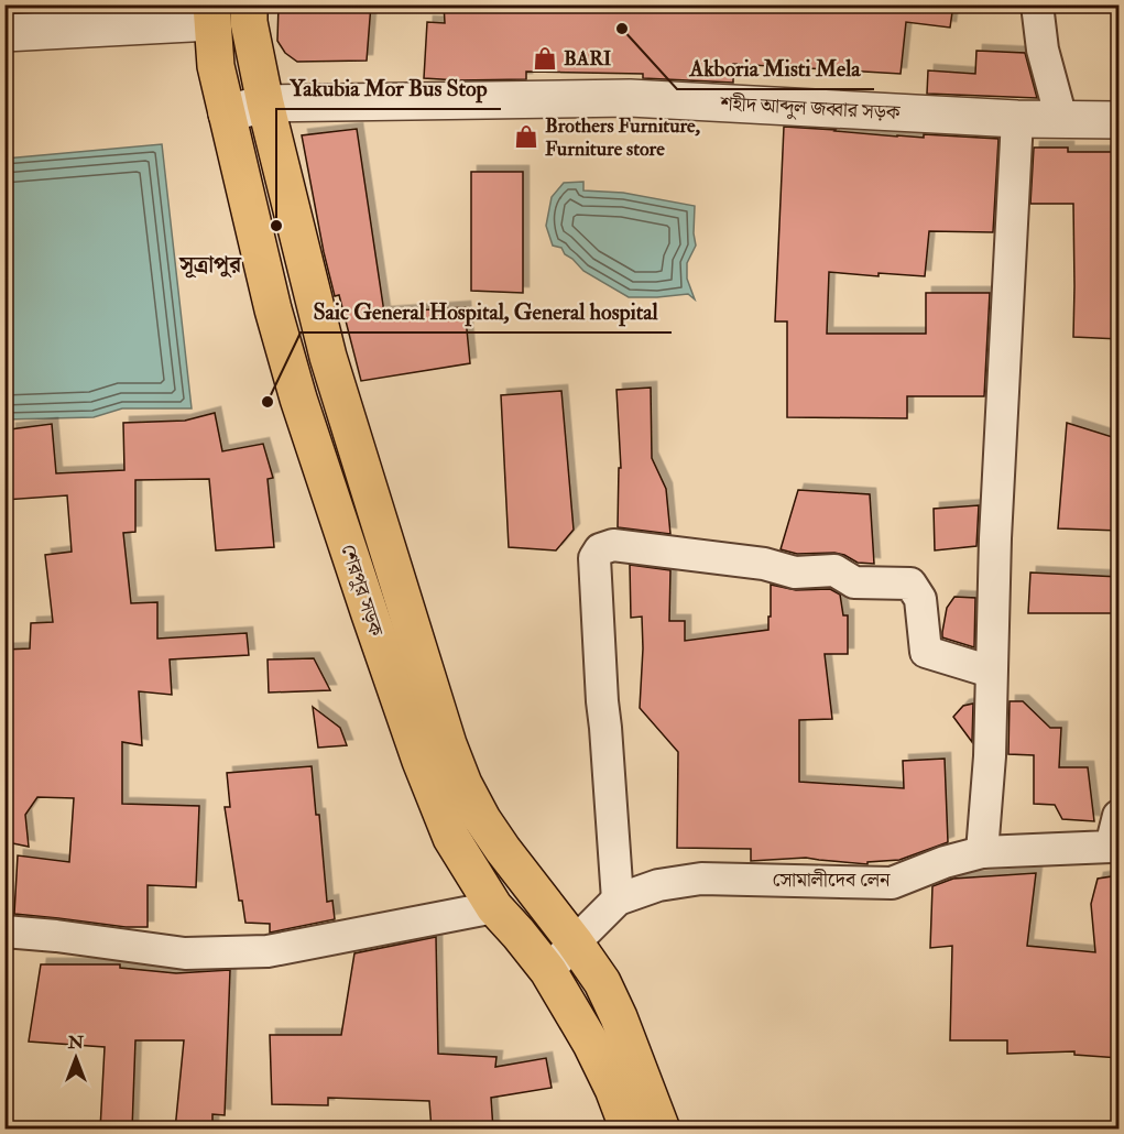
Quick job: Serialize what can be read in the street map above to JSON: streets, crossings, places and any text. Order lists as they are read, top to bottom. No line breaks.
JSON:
{"streets":{"highway":["শেরপুর সড়ক"],"street":["শহীদ আব্দুল জব্বার সড়ক","সোমালীদেব লেন"]},"crossings":[["শহীদ আব্দুল জব্বার সড়ক","শেরপুর সড়ক"],["শেরপুর সড়ক","সোমালীদেব লেন"]],"districts":["সূত্রাপুর"],"places":{"other":["Akboria Misti Mela","Yakubia Mor Bus Stop","Saic General Hospital, General hospital"],"shop":["BARI","Brothers Furniture, Furniture store"]},"north":"top"}
